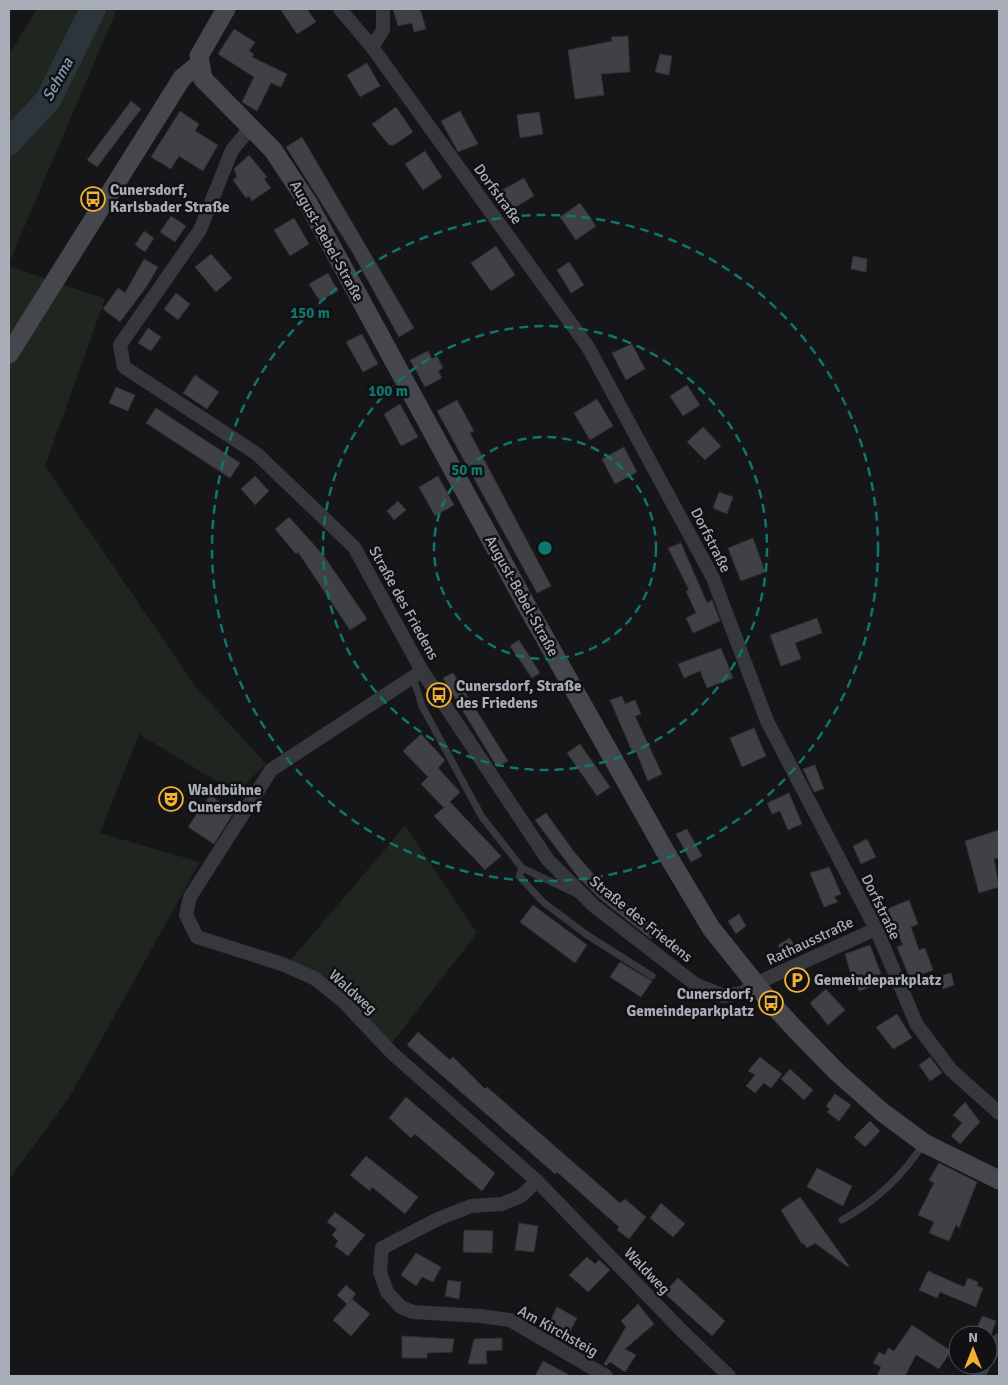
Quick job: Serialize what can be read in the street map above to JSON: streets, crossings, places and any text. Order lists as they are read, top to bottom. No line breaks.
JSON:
{"streets":{"main road":["August-Bebel-Straße"],"street":["Dorfstraße","Straße des Friedens","Rathausstraße","Waldweg","Am Kirchsteig"]},"crossings":[["Dorfstraße","Rathausstraße"],["August-Bebel-Straße","Straße des Friedens"],["August-Bebel-Straße","Rathausstraße"],["Straße des Friedens","Rathausstraße"],["Straße des Friedens","Waldweg"],["Waldweg","Am Kirchsteig"]],"water":["Sehma"],"places":{"bus stop":["Cunersdorf, Karlsbader Straße","Cunersdorf, Straße des Friedens","Cunersdorf, Gemeindeparkplatz"],"theatre":["Waldbühne Cunersdorf"],"parking":["Gemeindeparkplatz"]},"north":"top","rings":["150 m","100 m","50 m"]}
